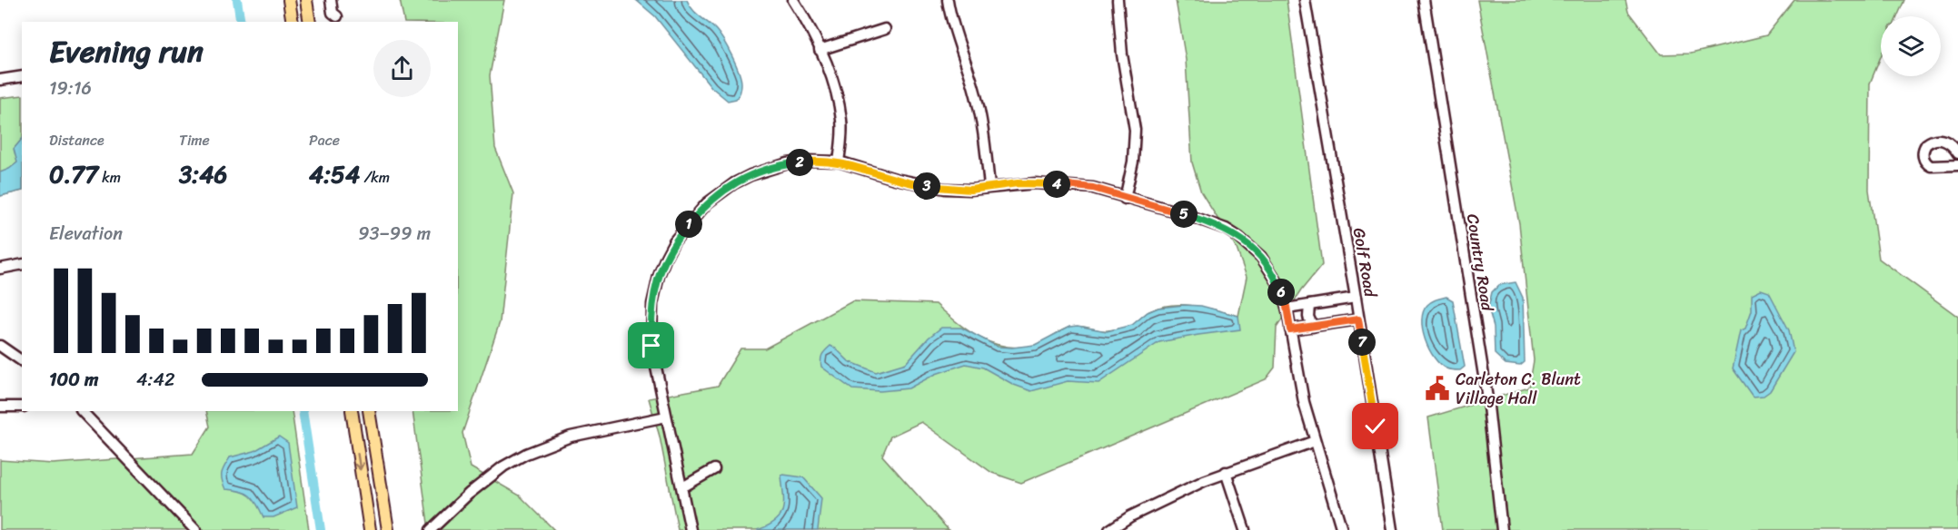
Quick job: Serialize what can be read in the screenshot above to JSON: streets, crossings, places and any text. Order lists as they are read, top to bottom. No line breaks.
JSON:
{"streets":{"street":["Golf Road","Country Road"]},"places":{"public building":["Carleton C. Blunt Village Hall"]},"page":{"heading":["Evening run","19:16"],"stats":[["Distance","0.77 km"],["Time","3:46"],["Pace","4:54 /km"]],"pins":["2","4","3","5","1","6","7"],"chart":["Elevation","93–99 m"],"list":[{"name":"100 m","note":"4:42"}]}}
